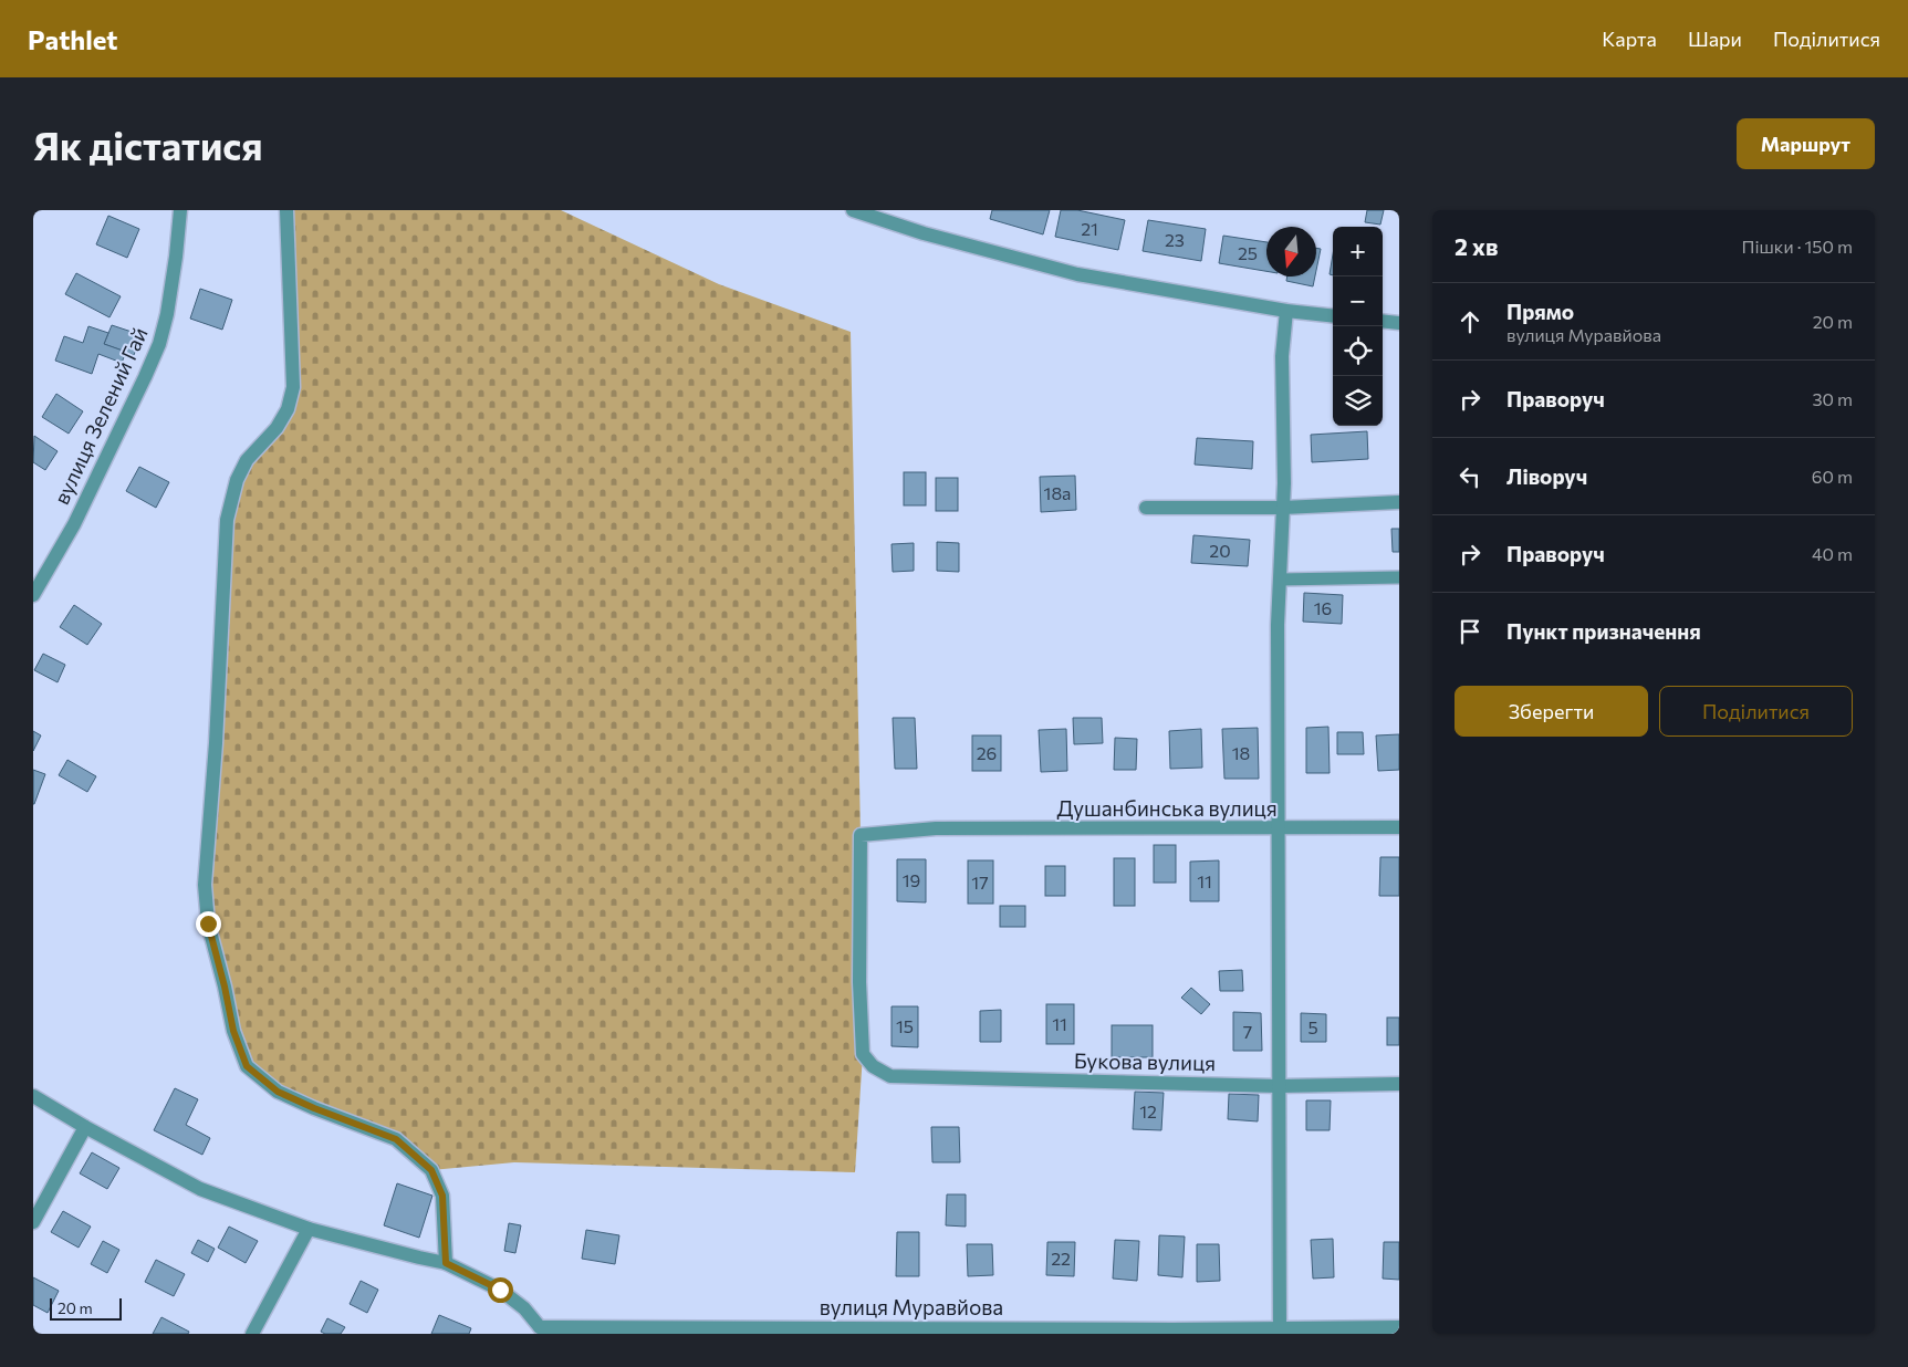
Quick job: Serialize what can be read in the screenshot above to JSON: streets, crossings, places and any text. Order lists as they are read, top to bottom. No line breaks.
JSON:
{"streets":{"street":["вулиця Зелений Гай","Душанбинська вулиця","Букова вулиця","вулиця Муравйова"]},"crossings":[["Душанбинська вулиця","Букова вулиця"]],"house_numbers":["21","23","25","18а","20","16","26","18","19","11","17","11","15","5","7","12","22"],"scale_bar":"20 m","north":"bottom","page":{"header":"Pathlet","nav":["Карта","Шари","Поділитися"],"buttons":["Маршрут",["Зберегти","Поділитися"]],"title":"Як дістатися","heading":["2 хв","Пішки · 150 m"],"map_buttons":["+","−"],"list":[["Прямо","вулиця Муравйова","20 m"],["Праворуч","30 m"],["Ліворуч","60 m"],["Праворуч","40 m"],"Пункт призначення"],"scale":"20 m"}}
